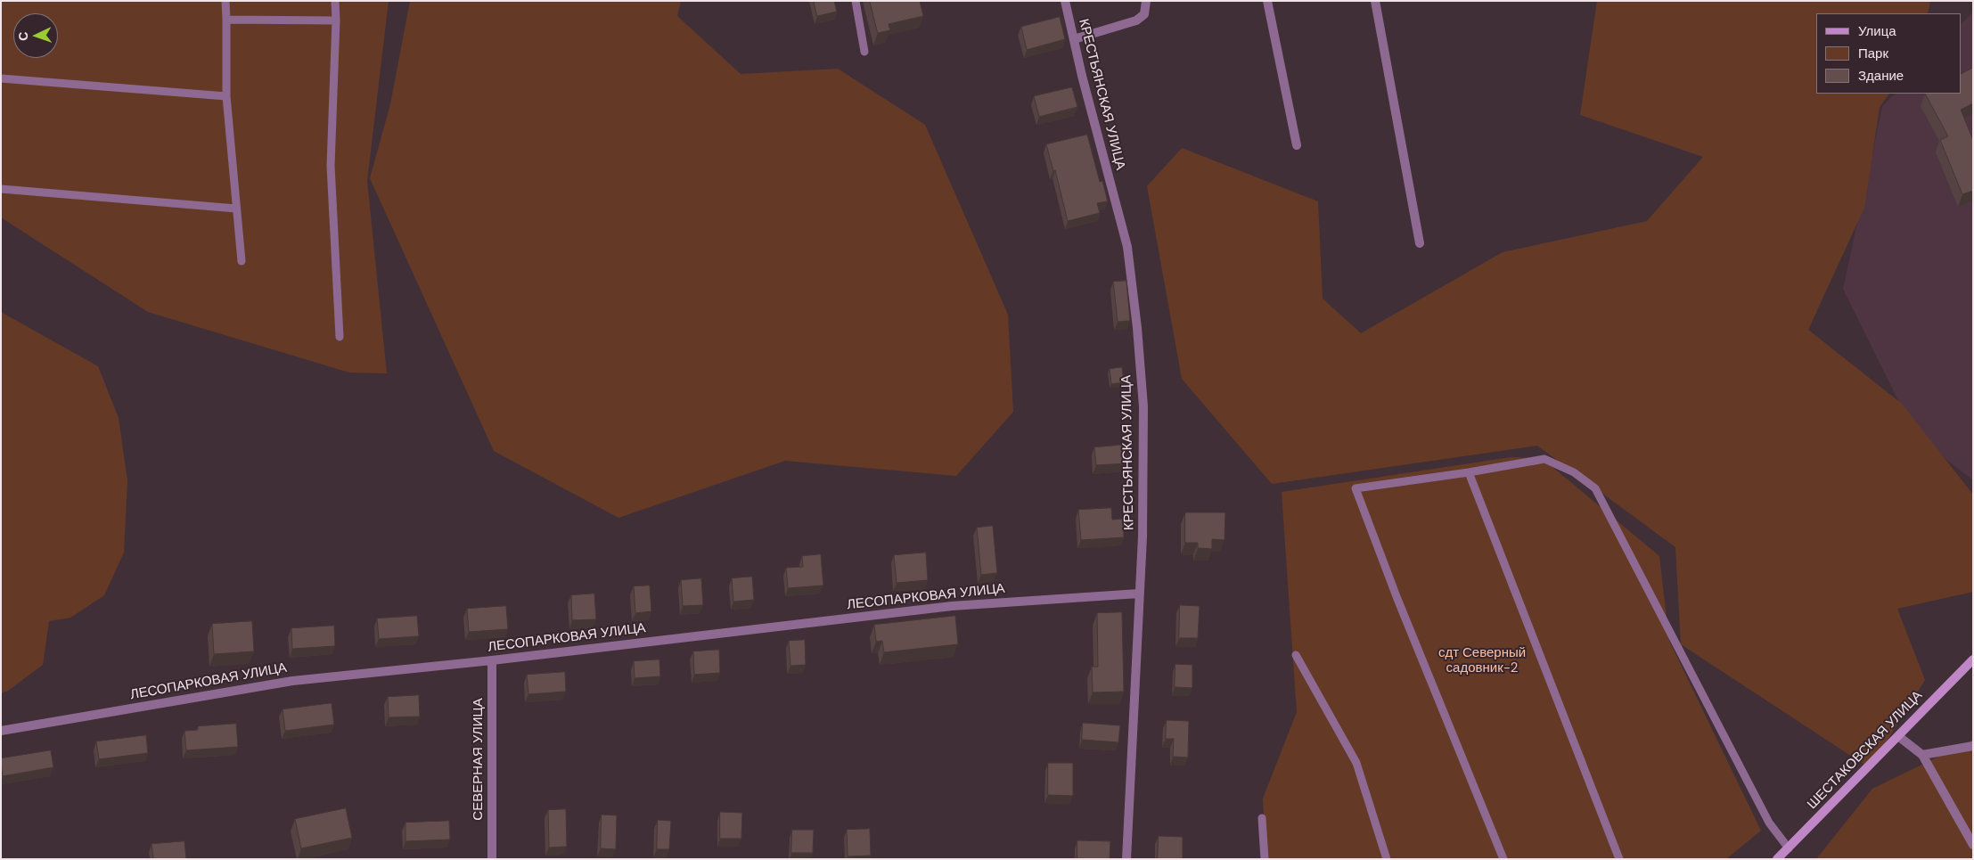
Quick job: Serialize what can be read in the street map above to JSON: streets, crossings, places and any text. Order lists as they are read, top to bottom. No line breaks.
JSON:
{"streets":{"main road":["ШЕСТАКОВСКАЯ УЛИЦА"],"street":["КРЕСТЬЯНСКАЯ УЛИЦА","ЛЕСОПАРКОВАЯ УЛИЦА","СЕВЕРНАЯ УЛИЦА"]},"crossings":[["КРЕСТЬЯНСКАЯ УЛИЦА","ЛЕСОПАРКОВАЯ УЛИЦА"],["ЛЕСОПАРКОВАЯ УЛИЦА","СЕВЕРНАЯ УЛИЦА"]],"parks":["сдт Северный садовник-2"],"legend":["Улица","Парк","Здание"],"north":"left"}
